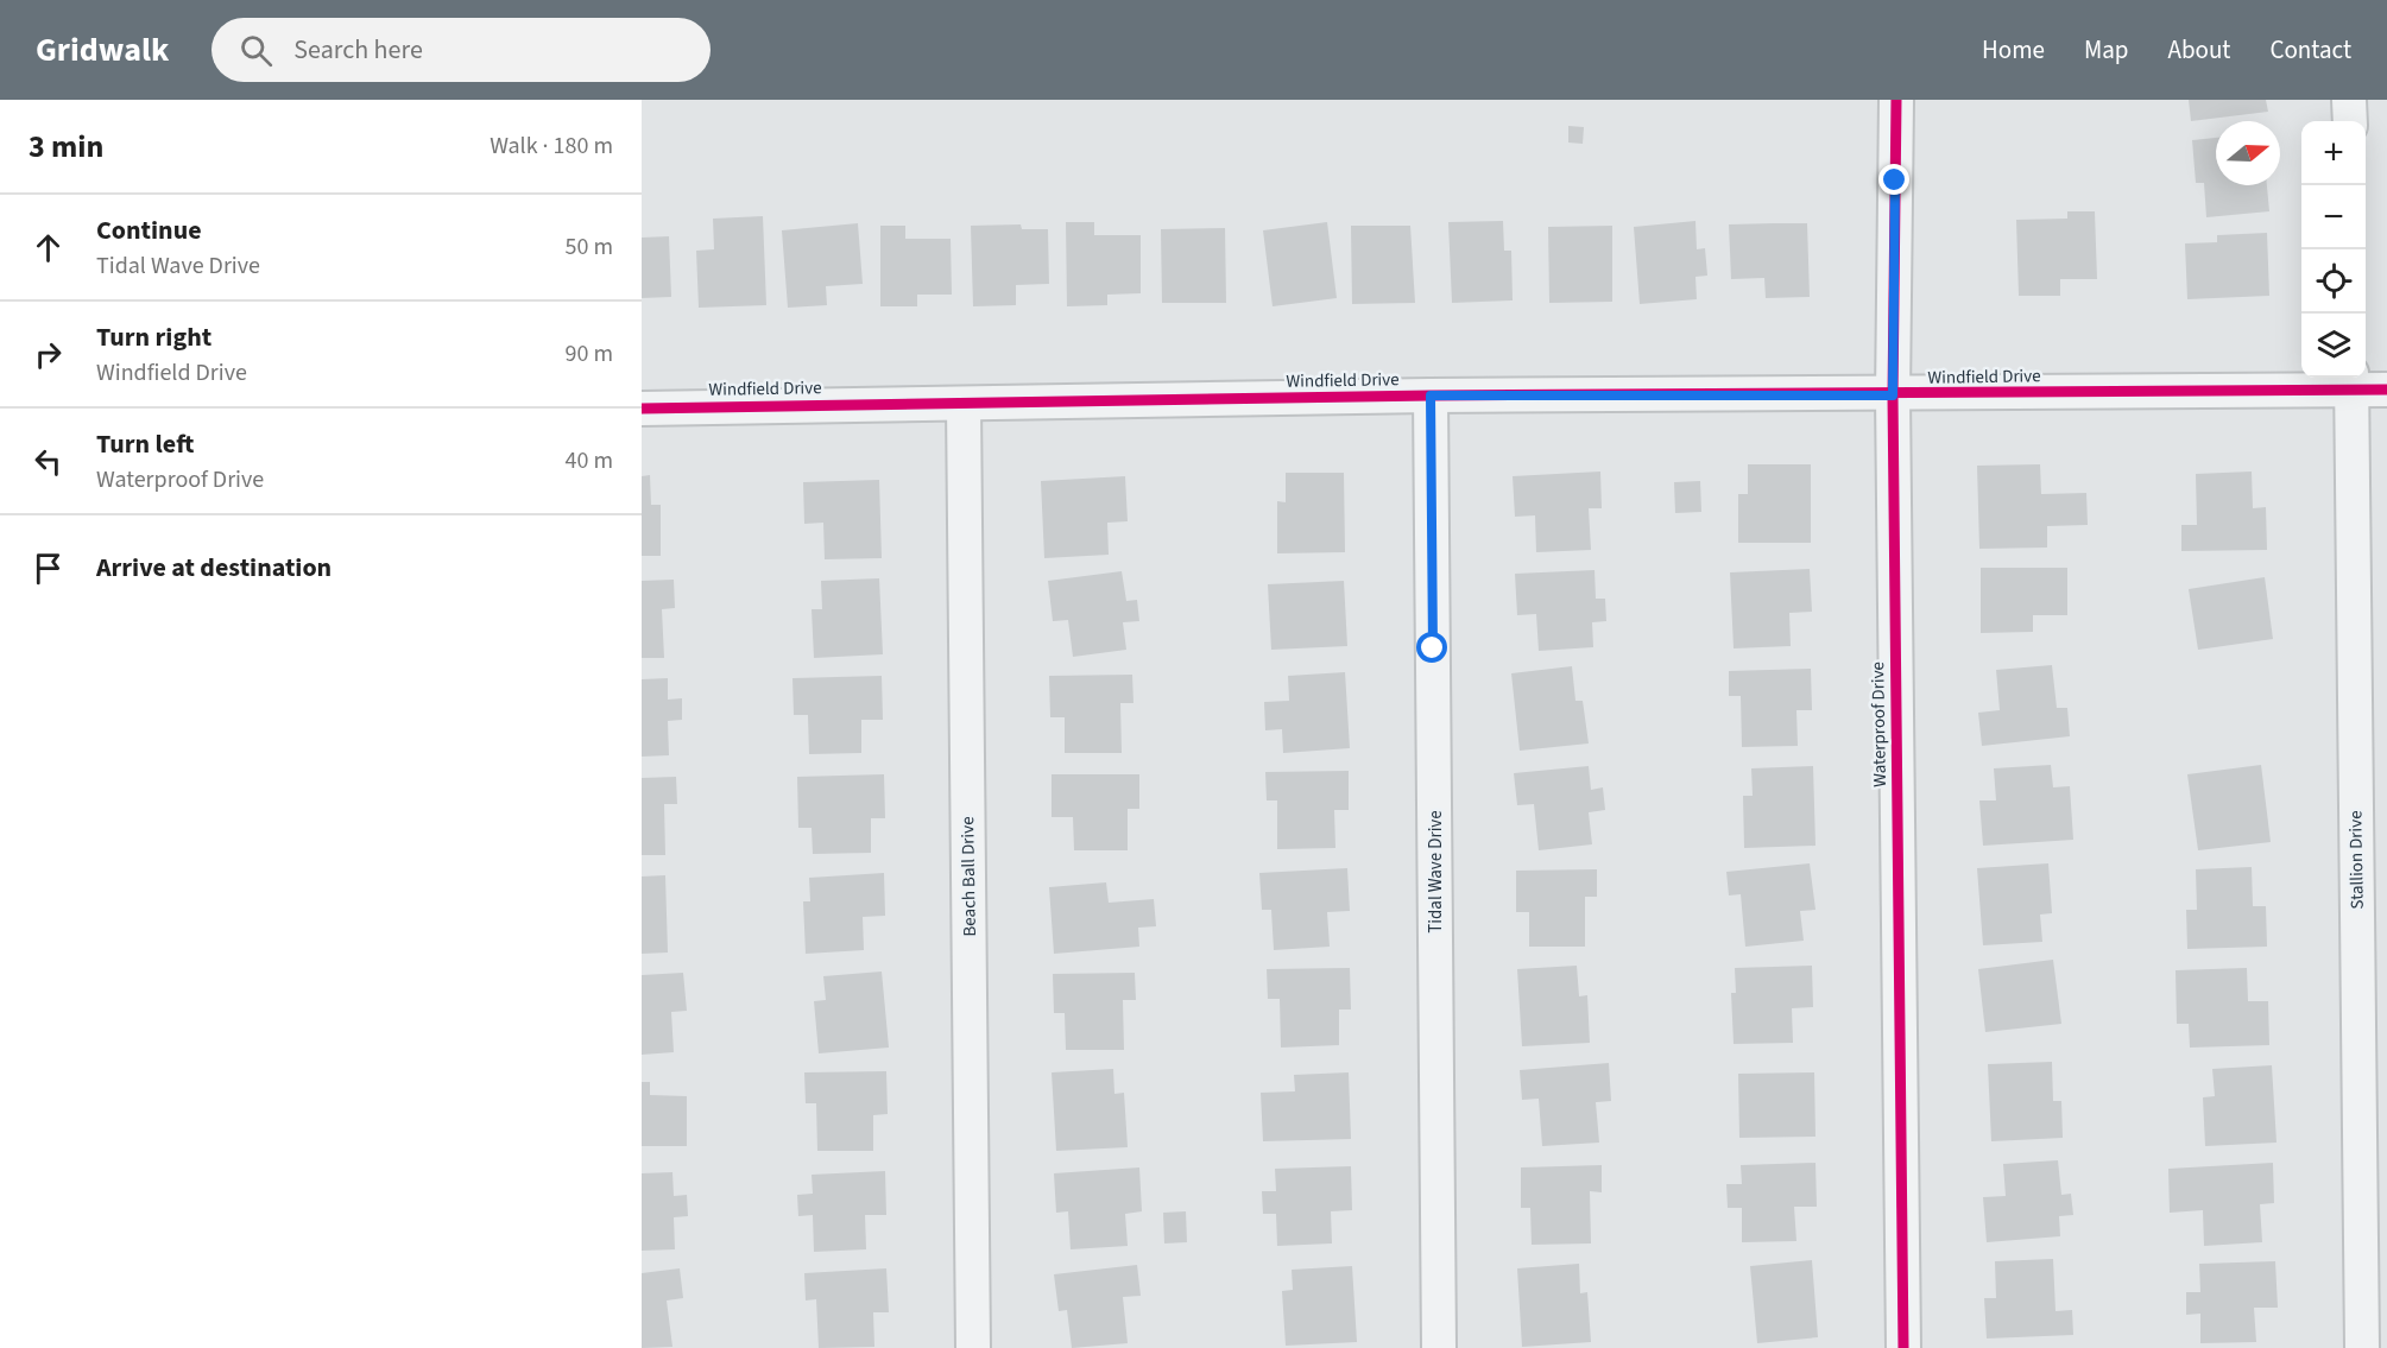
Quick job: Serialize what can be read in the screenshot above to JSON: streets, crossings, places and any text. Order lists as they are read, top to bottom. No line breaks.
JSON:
{"streets":{"street":["Windfield Drive","Waterproof Drive","Stallion Drive","Tidal Wave Drive","Beach Ball Drive"]},"crossings":[["Windfield Drive","Waterproof Drive"],["Windfield Drive","Stallion Drive"],["Windfield Drive","Tidal Wave Drive"],["Windfield Drive","Beach Ball Drive"]],"north":"right","page":{"header":"Gridwalk","search":"Search here","nav":["Home","Map","About","Contact"],"heading":["3 min","Walk · 180 m"],"map_buttons":["+","−"],"list":[["Continue","Tidal Wave Drive","50 m"],["Turn right","Windfield Drive","90 m"],["Turn left","Waterproof Drive","40 m"],"Arrive at destination"]}}
